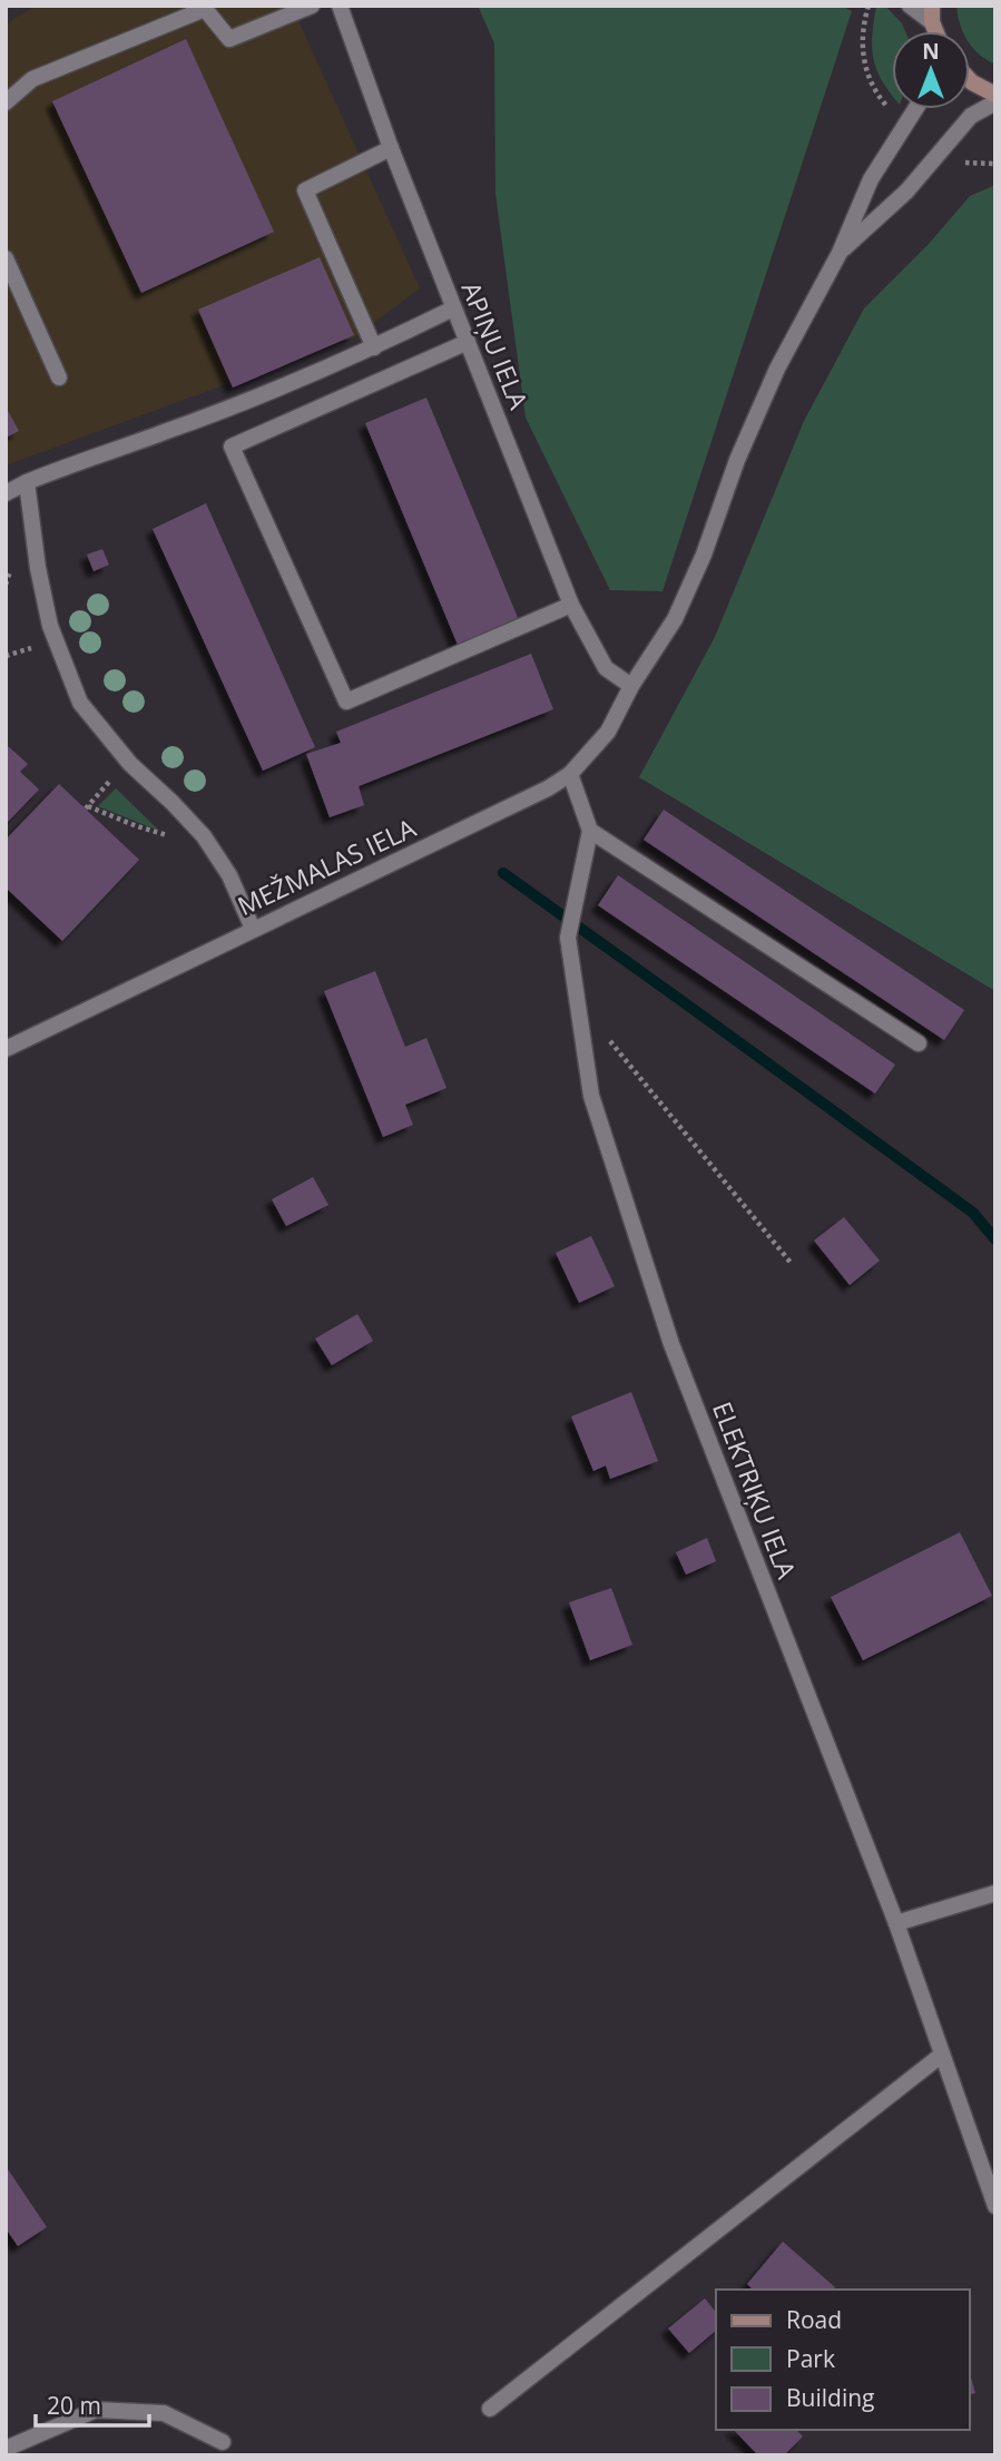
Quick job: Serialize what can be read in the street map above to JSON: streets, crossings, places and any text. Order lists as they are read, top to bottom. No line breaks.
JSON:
{"streets":{"street":["APIŅU IELA","MEŽMALAS IELA","ELEKTRIĶU IELA"]},"crossings":[["APIŅU IELA","MEŽMALAS IELA"]],"legend":["Road","Park","Building"],"scale_bar":"20 m","north":"top"}
